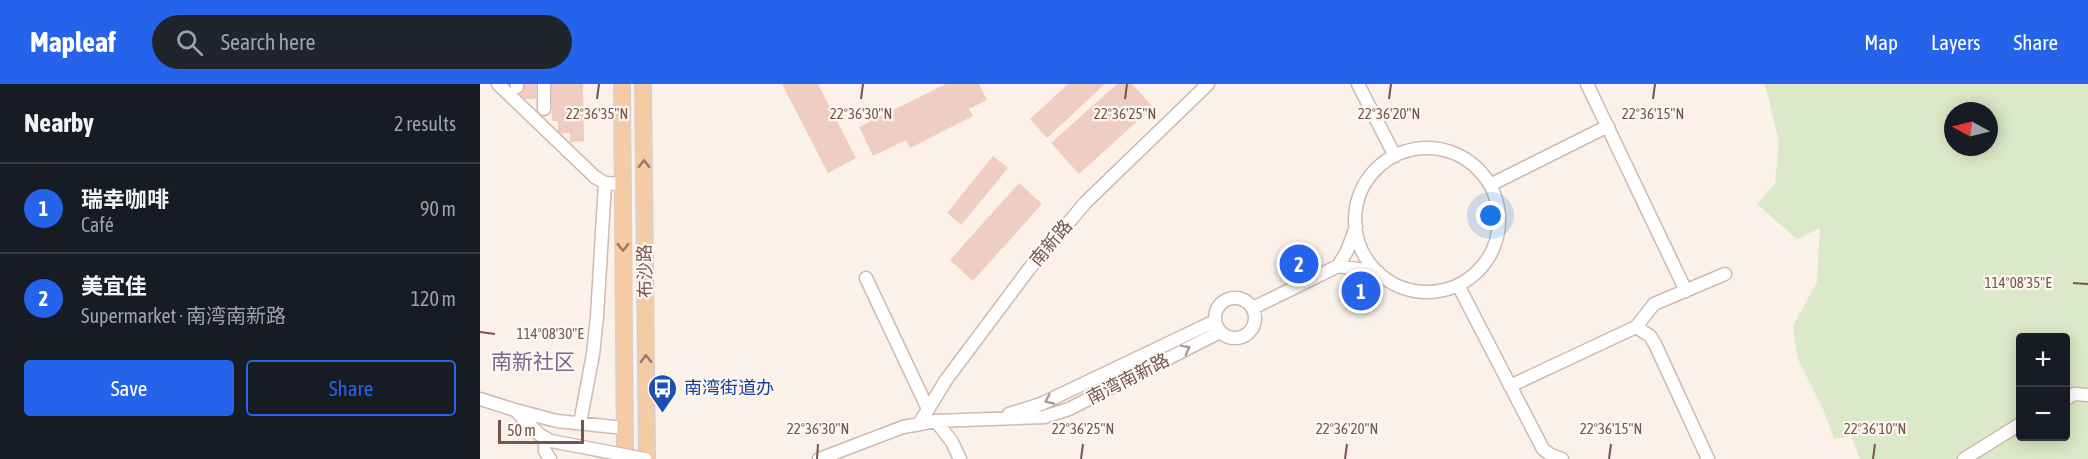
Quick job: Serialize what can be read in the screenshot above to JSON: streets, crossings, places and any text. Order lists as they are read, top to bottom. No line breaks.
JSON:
{"streets":{"main road":["布沙路"],"street":["南新路","南湾南新路"]},"crossings":[["南新路","南湾南新路"]],"districts":["南新社区"],"places":{"bus stop":["南湾街道办"]},"scale_bar":"50 m","north":"left","page":{"header":"Mapleaf","search":"Search here","nav":["Map","Layers","Share"],"heading":["Nearby","2 results"],"list":[{"mark":"1","name":"瑞幸咖啡","note":"Café","value":"90 m"},{"mark":"2","name":"美宜佳","note":"Supermarket · 南湾南新路","value":"120 m"}],"pins":["2","1"],"map_buttons":["+","−"],"buttons":["Save","Share"],"scale":"50 m"},"coordinates":["22°36'35\"N","22°36'30\"N","22°36'25\"N","22°36'20\"N","22°36'15\"N","114°08'35\"E","114°08'30\"E","22°36'10\"N"]}
